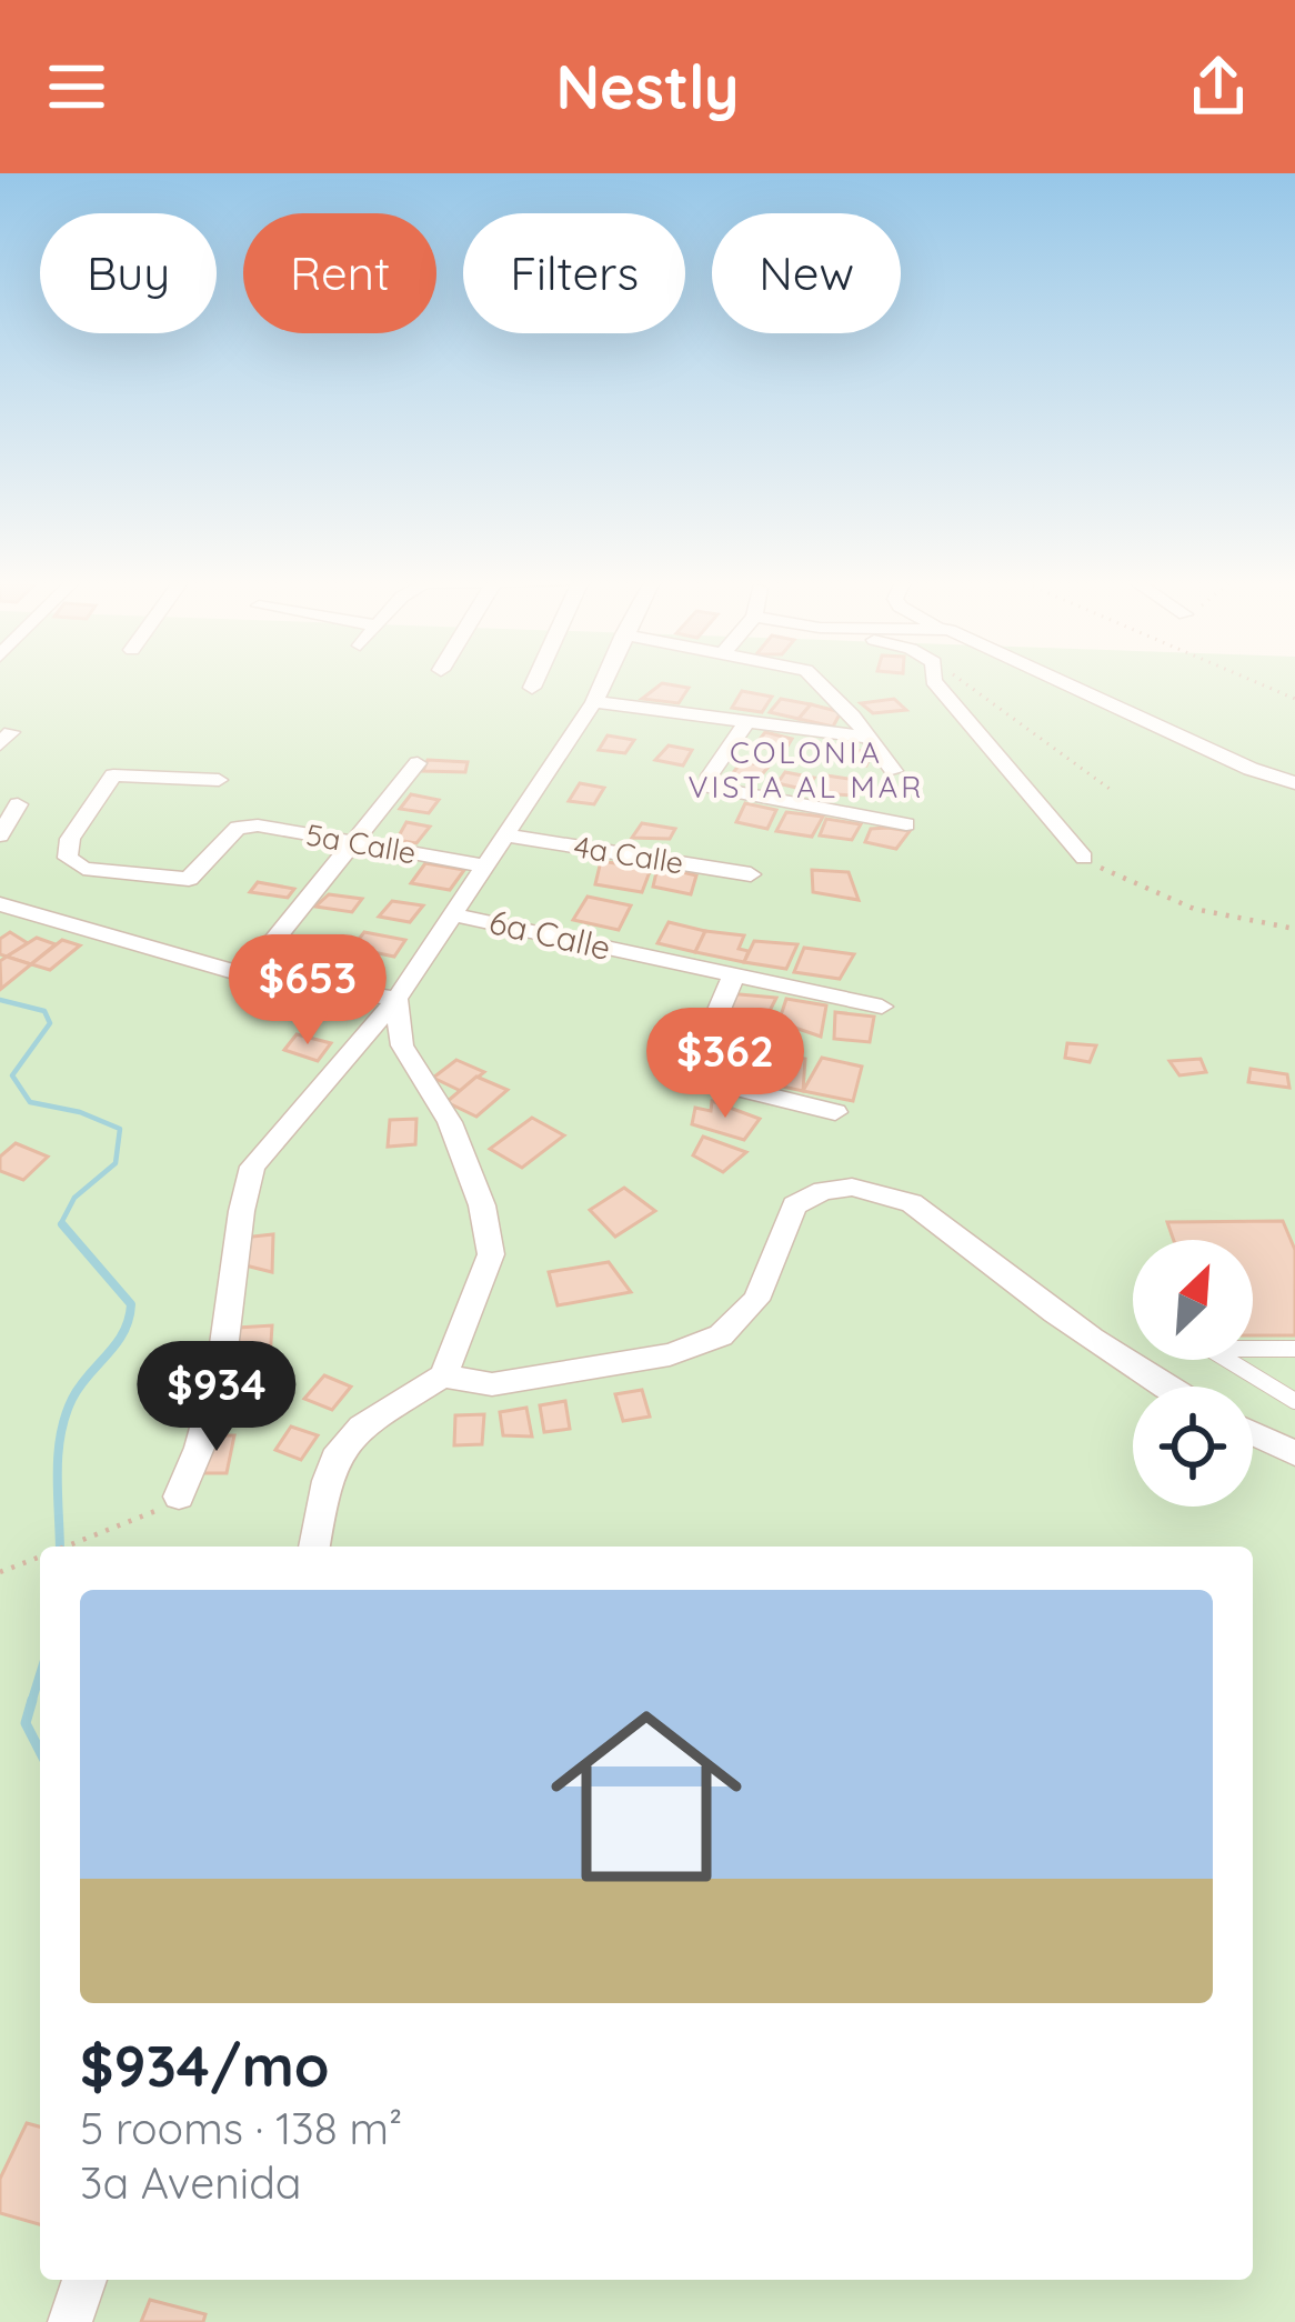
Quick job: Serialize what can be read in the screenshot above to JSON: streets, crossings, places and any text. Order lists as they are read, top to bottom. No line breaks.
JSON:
{"streets":{"street":["5a Calle","4a Calle","6a Calle"]},"districts":["COLONIA VISTA AL MAR"],"north":"top right","page":{"header":"Nestly","chip":["Buy","Rent","Filters","New"],"price":["$653","$362","$934"],"list":[{"name":"$934/mo","note":"5 rooms · 138 m² · 3a Avenida"}]}}
